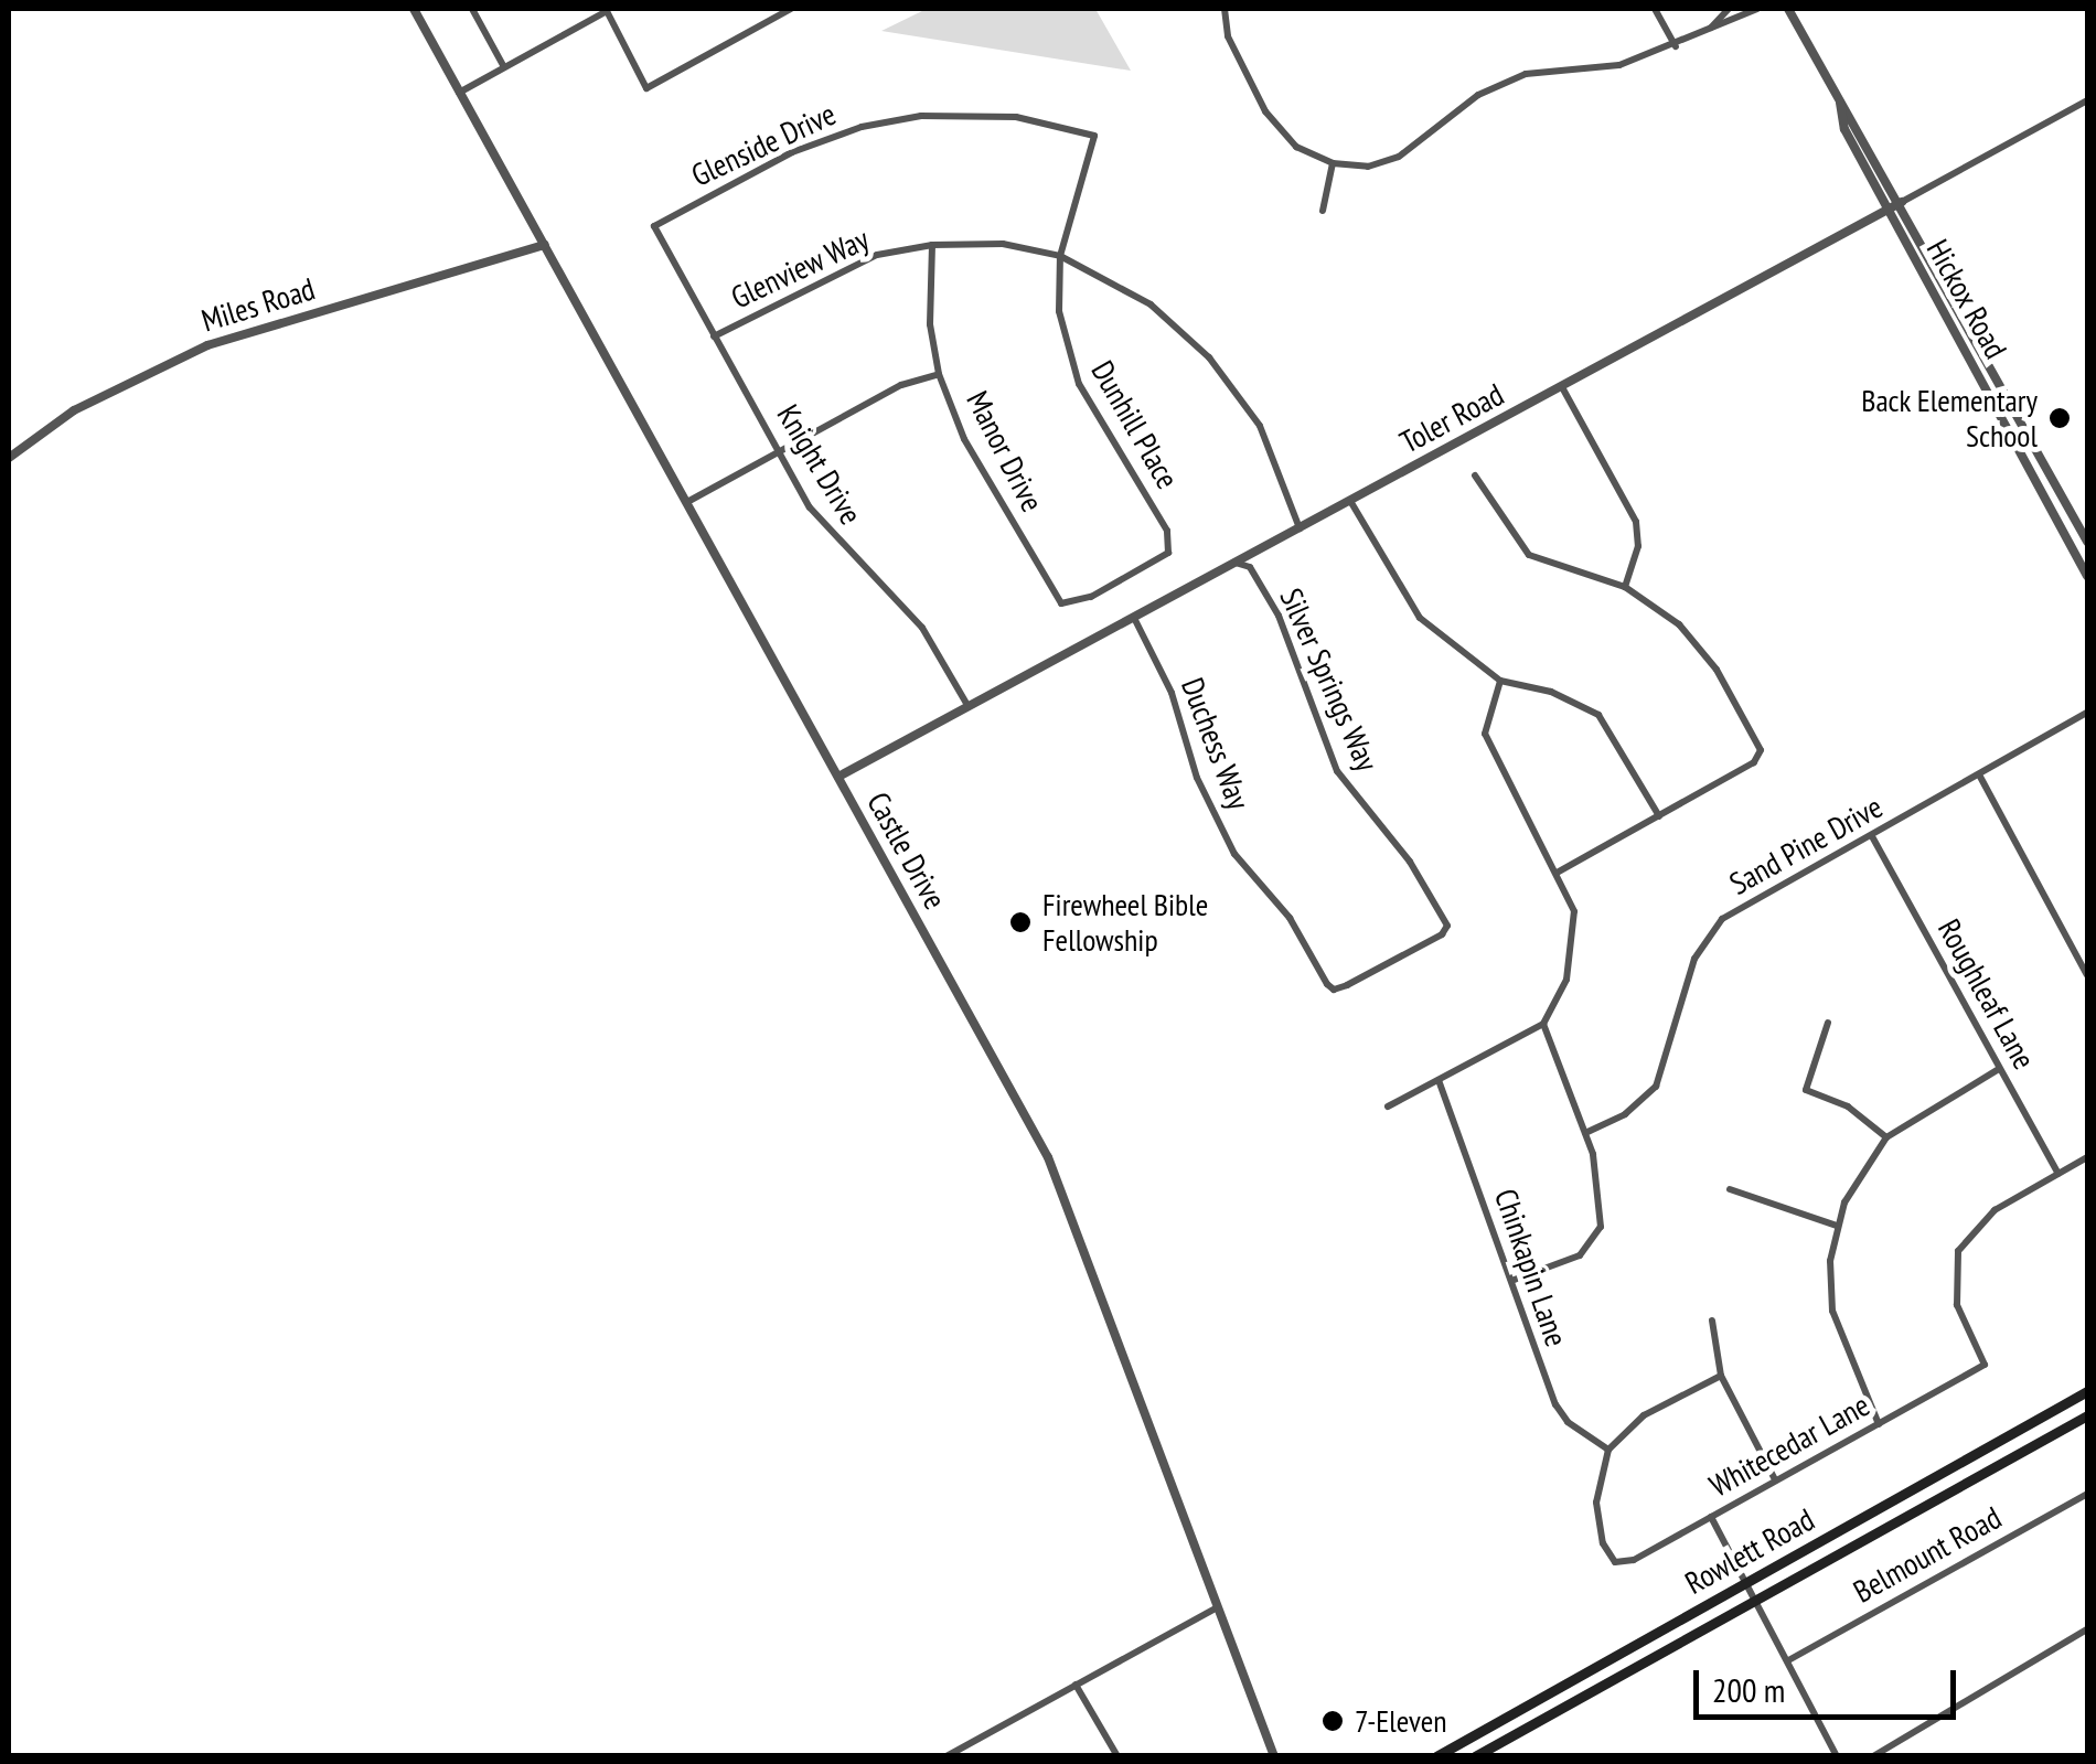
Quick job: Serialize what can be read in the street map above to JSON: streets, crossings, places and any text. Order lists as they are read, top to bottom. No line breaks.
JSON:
{"streets":{"main road":["Rowlett Road"],"street":["Glenside Drive","Glenview Way","Hickox Road","Miles Road","Toler Road","Dunhill Place","Manor Drive","Knight Drive","Silver Springs Way","Duchess Way","Sand Pine Drive","Castle Drive","Roughleaf Lane","Chinkapin Lane","Whitecedar Lane","Belmount Road"]},"crossings":[["Glenside Drive","Dunhill Place"],["Glenside Drive","Knight Drive"],["Glenview Way","Toler Road"],["Glenview Way","Dunhill Place"],["Glenview Way","Manor Drive"],["Glenview Way","Knight Drive"],["Hickox Road","Toler Road"],["Miles Road","Castle Drive"],["Toler Road","Knight Drive"],["Toler Road","Silver Springs Way"],["Toler Road","Duchess Way"],["Toler Road","Castle Drive"],["Dunhill Place","Manor Drive"],["Silver Springs Way","Duchess Way"],["Sand Pine Drive","Roughleaf Lane"],["Roughleaf Lane","Whitecedar Lane"],["Chinkapin Lane","Whitecedar Lane"]],"places":["Back Elementary School","Firewheel Bible Fellowship","7-Eleven"],"scale_bar":"200 m"}
